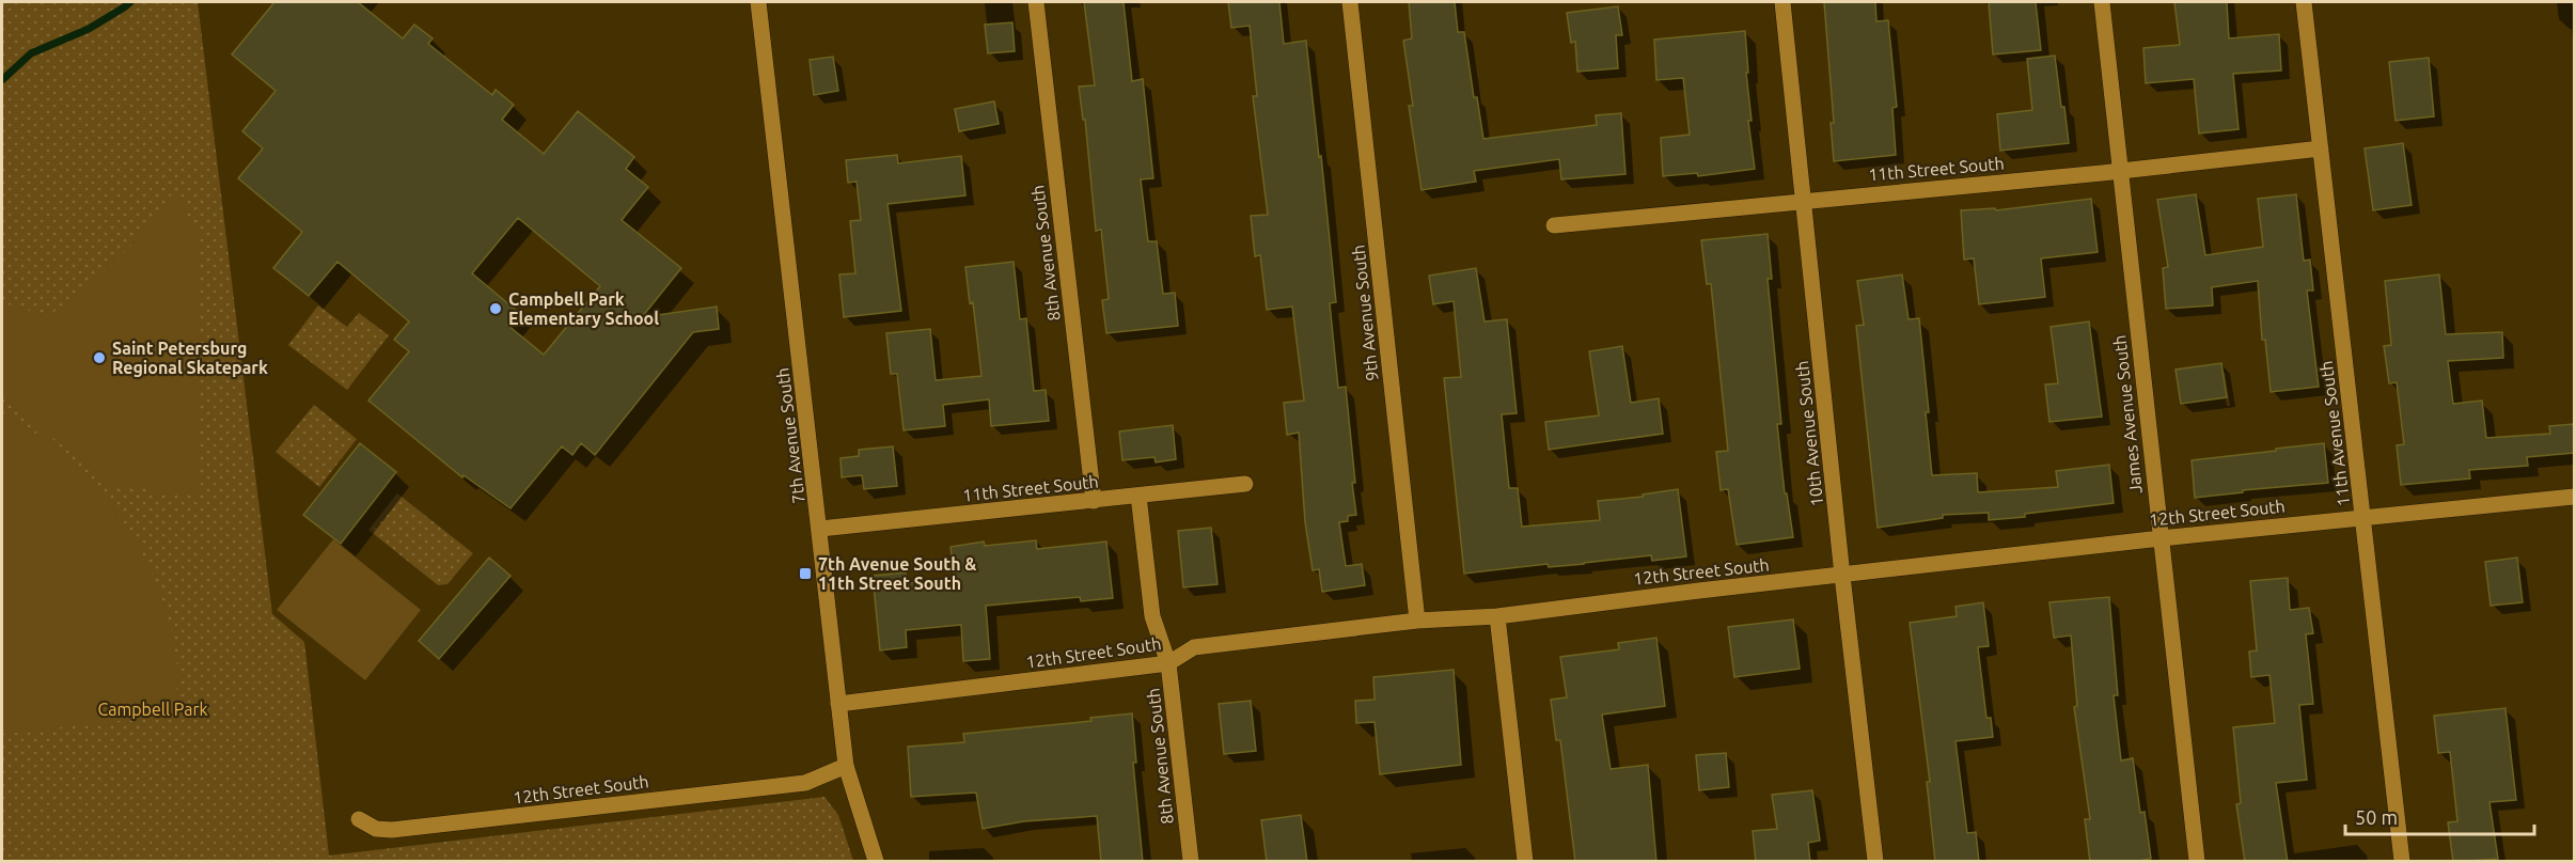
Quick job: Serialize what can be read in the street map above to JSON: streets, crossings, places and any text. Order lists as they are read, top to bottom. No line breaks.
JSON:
{"streets":{"street":["11th Street South","8th Avenue South","9th Avenue South","James Avenue South","10th Avenue South","11th Avenue South","7th Avenue South","12th Street South"]},"crossings":[["11th Street South","8th Avenue South"],["11th Street South","James Avenue South"],["11th Street South","10th Avenue South"],["11th Street South","11th Avenue South"],["11th Street South","7th Avenue South"],["8th Avenue South","12th Street South"],["9th Avenue South","12th Street South"],["James Avenue South","12th Street South"],["10th Avenue South","12th Street South"],["11th Avenue South","12th Street South"],["7th Avenue South","12th Street South"]],"parks":["Campbell Park"],"places":{"other":["Campbell Park Elementary School","Saint Petersburg Regional Skatepark"],"transit":["7th Avenue South & 11th Street South"]},"scale_bar":"50 m"}
